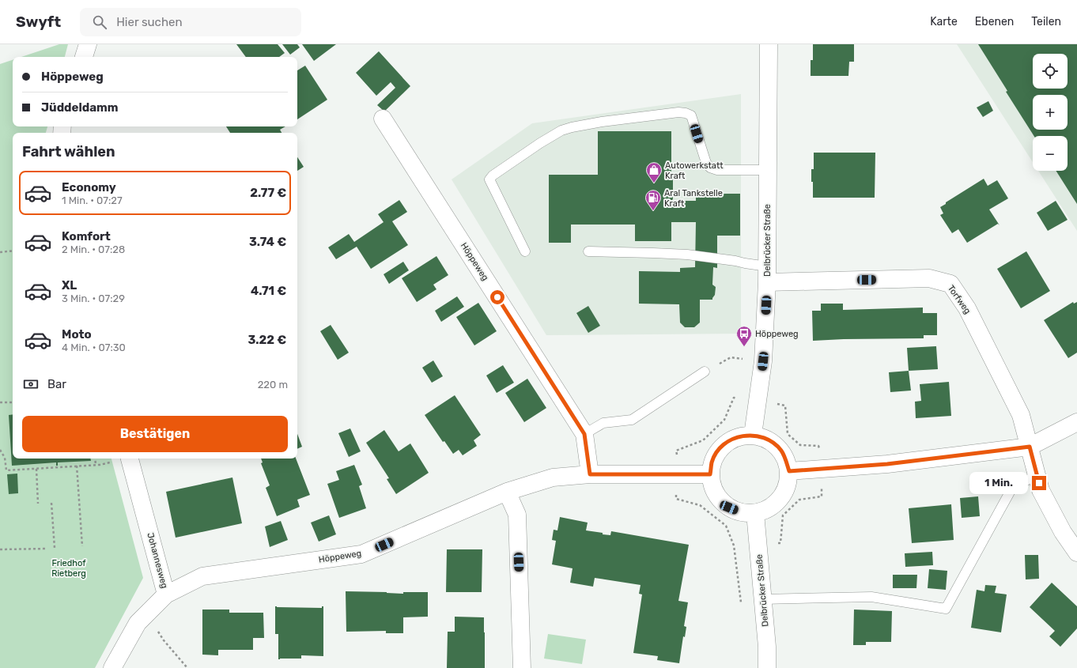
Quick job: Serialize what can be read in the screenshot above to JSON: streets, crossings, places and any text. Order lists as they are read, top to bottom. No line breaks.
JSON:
{"streets":{"street":["Delbrücker Straße","Höppeweg","Torfweg","Johannesweg"]},"crossings":[["Delbrücker Straße","Höppeweg"],["Delbrücker Straße","Torfweg"],["Höppeweg","Johannesweg"]],"parks":["Friedhof Rietberg"],"places":{"shop":["Autowerkstatt Kraft"],"fuel station":["Aral Tankstelle Kraft"],"bus stop":["Höppeweg"]},"page":{"header":"Swyft","search":"Hier suchen","nav":["Karte","Ebenen","Teilen"],"map_buttons":["+","−"],"banner":["Höppeweg","Jüddeldamm"],"heading":"Fahrt wählen","list":[{"name":"Economy","note":"1 Min. · 07:27","value":"2.77 €"},{"name":"Komfort","note":"2 Min. · 07:28","value":"3.74 €"},{"name":"XL","note":"3 Min. · 07:29","value":"4.71 €"},{"name":"Moto","note":"4 Min. · 07:30","value":"3.22 €"}],"pay":["Bar","220 m"],"buttons":"Bestätigen","bubble":"1 Min."}}
